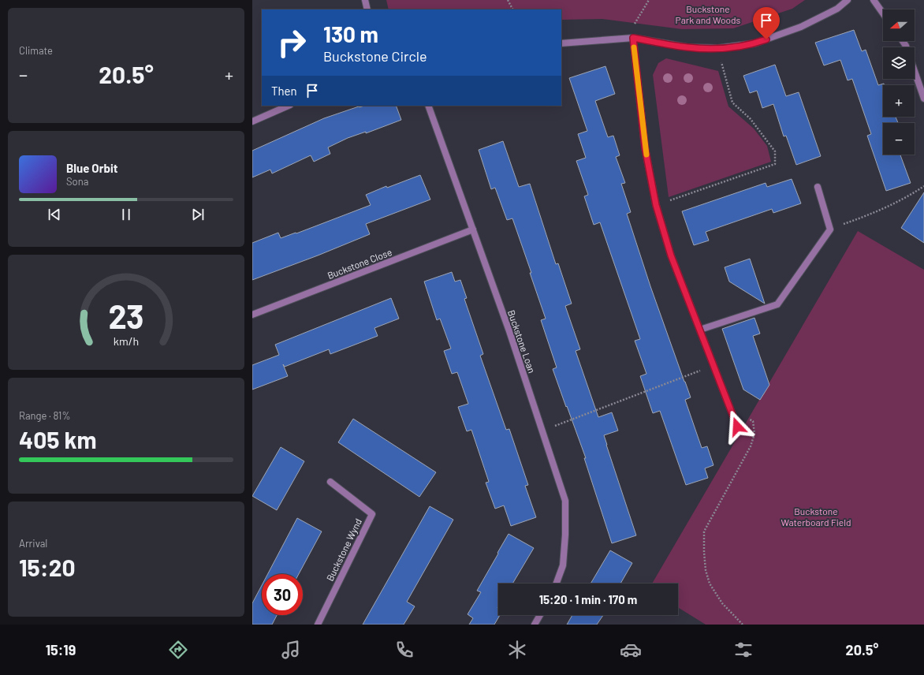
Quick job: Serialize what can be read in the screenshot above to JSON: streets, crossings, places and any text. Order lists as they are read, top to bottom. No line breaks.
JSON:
{"streets":{"street":["Buckstone Close","Buckstone Loan","Buckstone Wynd"]},"crossings":[["Buckstone Close","Buckstone Loan"]],"parks":["Buckstone Park and Woods","Buckstone Waterboard Field"],"north":"left","page":{"tile":["Climate",["Range · 81%","405 km"],["Arrival","15:20"]],"map_buttons":["+","−"],"turn":["130 m","Buckstone Circle"],"heat":["−","20.5°","+"],"then":"Then","song":["Blue Orbit","Sona"],"limit":"30","trip":"15:20 · 1 min · 170 m","tabs":["15:19","20.5°"],"gauge":["23","km/h"]}}
